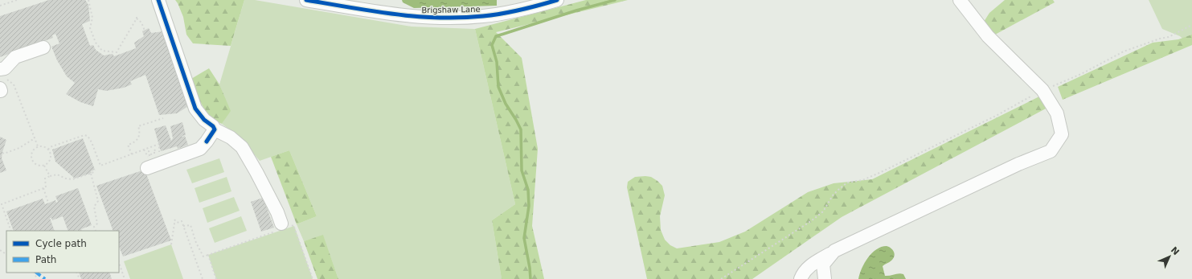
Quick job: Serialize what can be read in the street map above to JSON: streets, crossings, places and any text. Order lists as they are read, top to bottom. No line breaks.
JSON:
{"streets":{"street":["Brigshaw Lane"]},"legend":["Cycle path","Path"],"north":"top right"}
